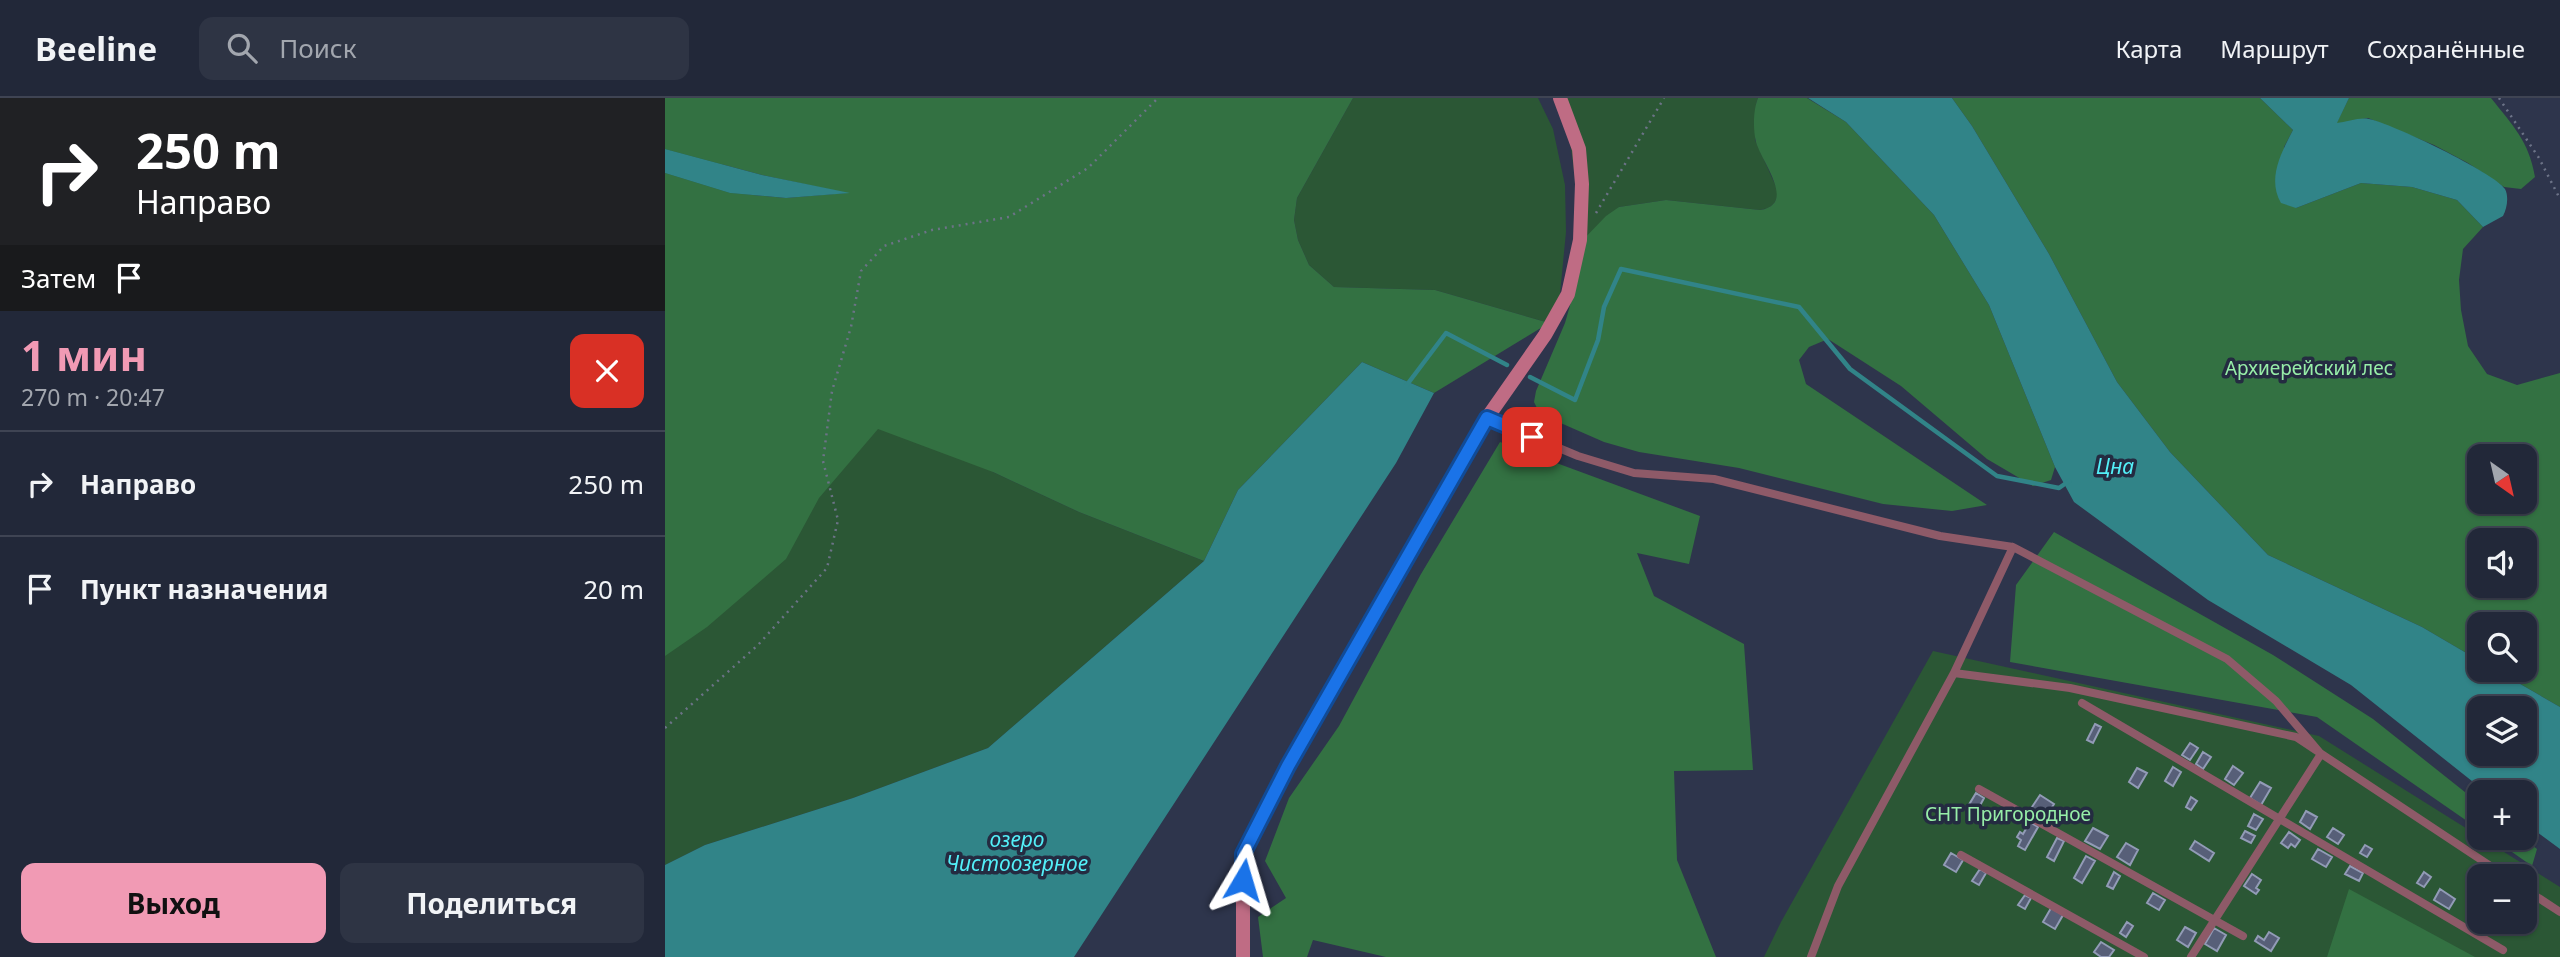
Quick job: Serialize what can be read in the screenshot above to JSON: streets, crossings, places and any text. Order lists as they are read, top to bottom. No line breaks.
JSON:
{"water":["Цна","озеро Чистоозерное"],"parks":["Архиерейский лес","СНТ Пригородное"],"north":"bottom right","page":{"header":"Beeline","search":"Поиск","nav":["Карта","Маршрут","Сохранённые"],"turn":["250 m","Направо"],"then":"Затем","heading":["1 мин","270 m · 20:47"],"list":[{"name":"Направо","value":"250 m"},{"name":"Пункт назначения","value":"20 m"}],"map_buttons":["+","−"],"buttons":["Выход","Поделиться"]}}
